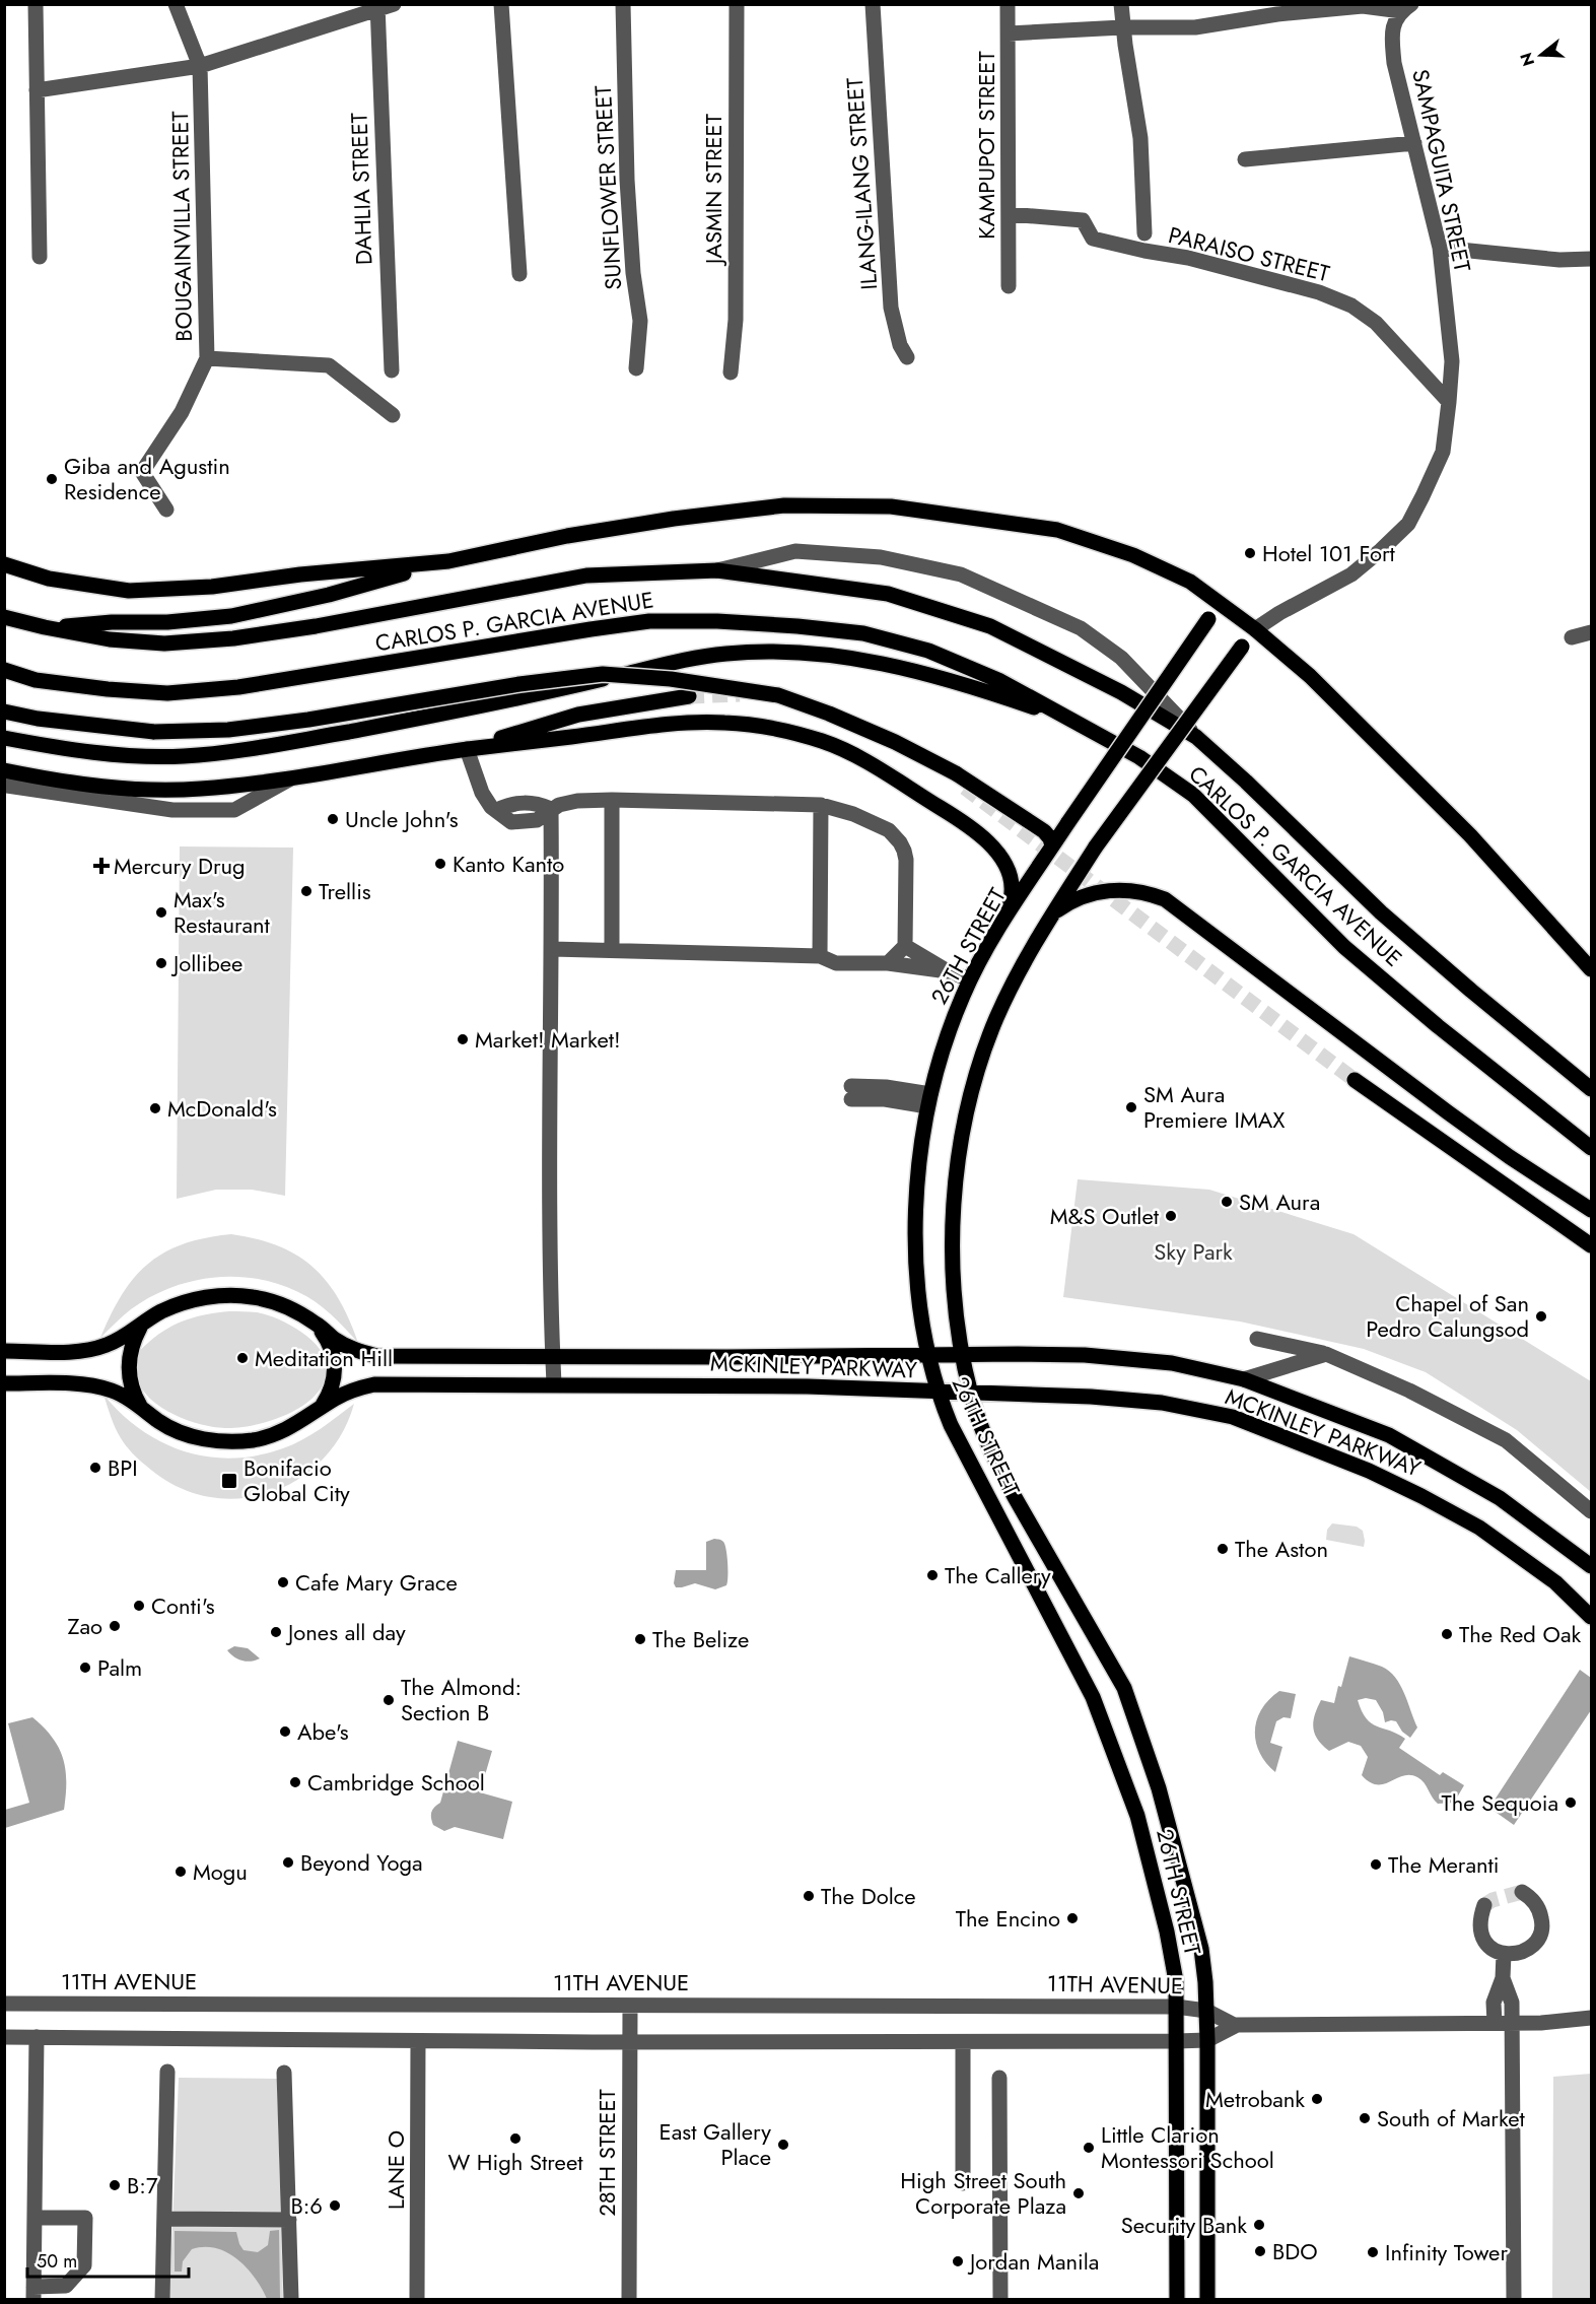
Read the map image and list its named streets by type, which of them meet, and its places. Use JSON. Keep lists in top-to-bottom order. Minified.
{"streets":{"main road":["CARLOS P. GARCIA AVENUE","26TH STREET","MCKINLEY PARKWAY"],"street":["KAMPUPOT STREET","SAMPAGUITA STREET","ILANG-ILANG STREET","SUNFLOWER STREET","DAHLIA STREET","JASMIN STREET","BOUGAINVILLA STREET","PARAISO STREET","11TH AVENUE","28TH STREET","LANE O"]},"crossings":[["KAMPUPOT STREET","PARAISO STREET"],["SAMPAGUITA STREET","PARAISO STREET"],["SAMPAGUITA STREET","26TH STREET"],["26TH STREET","MCKINLEY PARKWAY"],["26TH STREET","11TH AVENUE"],["11TH AVENUE","28TH STREET"],["11TH AVENUE","LANE O"]],"parks":["Sky Park"],"places":{"other":["Giba and Agustin Residence","Hotel 101 Fort","Uncle John's","Kanto Kanto","Trellis","Max's Restaurant","Jollibee","Market! Market!","SM Aura Premiere IMAX","McDonald's","SM Aura","M&S Outlet","Chapel of San Pedro Calungsod","Meditation Hill","BPI","The Aston","The Callery","Cafe Mary Grace","Conti's","Zao","Jones all day","The Red Oak","The Belize","Palm","The Almond: Section B","Abe's","Cambridge School","The Sequoia","Beyond Yoga","The Meranti","Mogu","The Dolce","The Encino","Metrobank","South of Market","W High Street","East Gallery Place","Little Clarion Montessori School","B:7","High Street South Corporate Plaza","B:6","Security Bank","BDO","Infinity Tower","Jordan Manila"],"health":["Mercury Drug"],"transit":["Bonifacio Global City"]},"scale_bar":"50 m","north":"left"}
